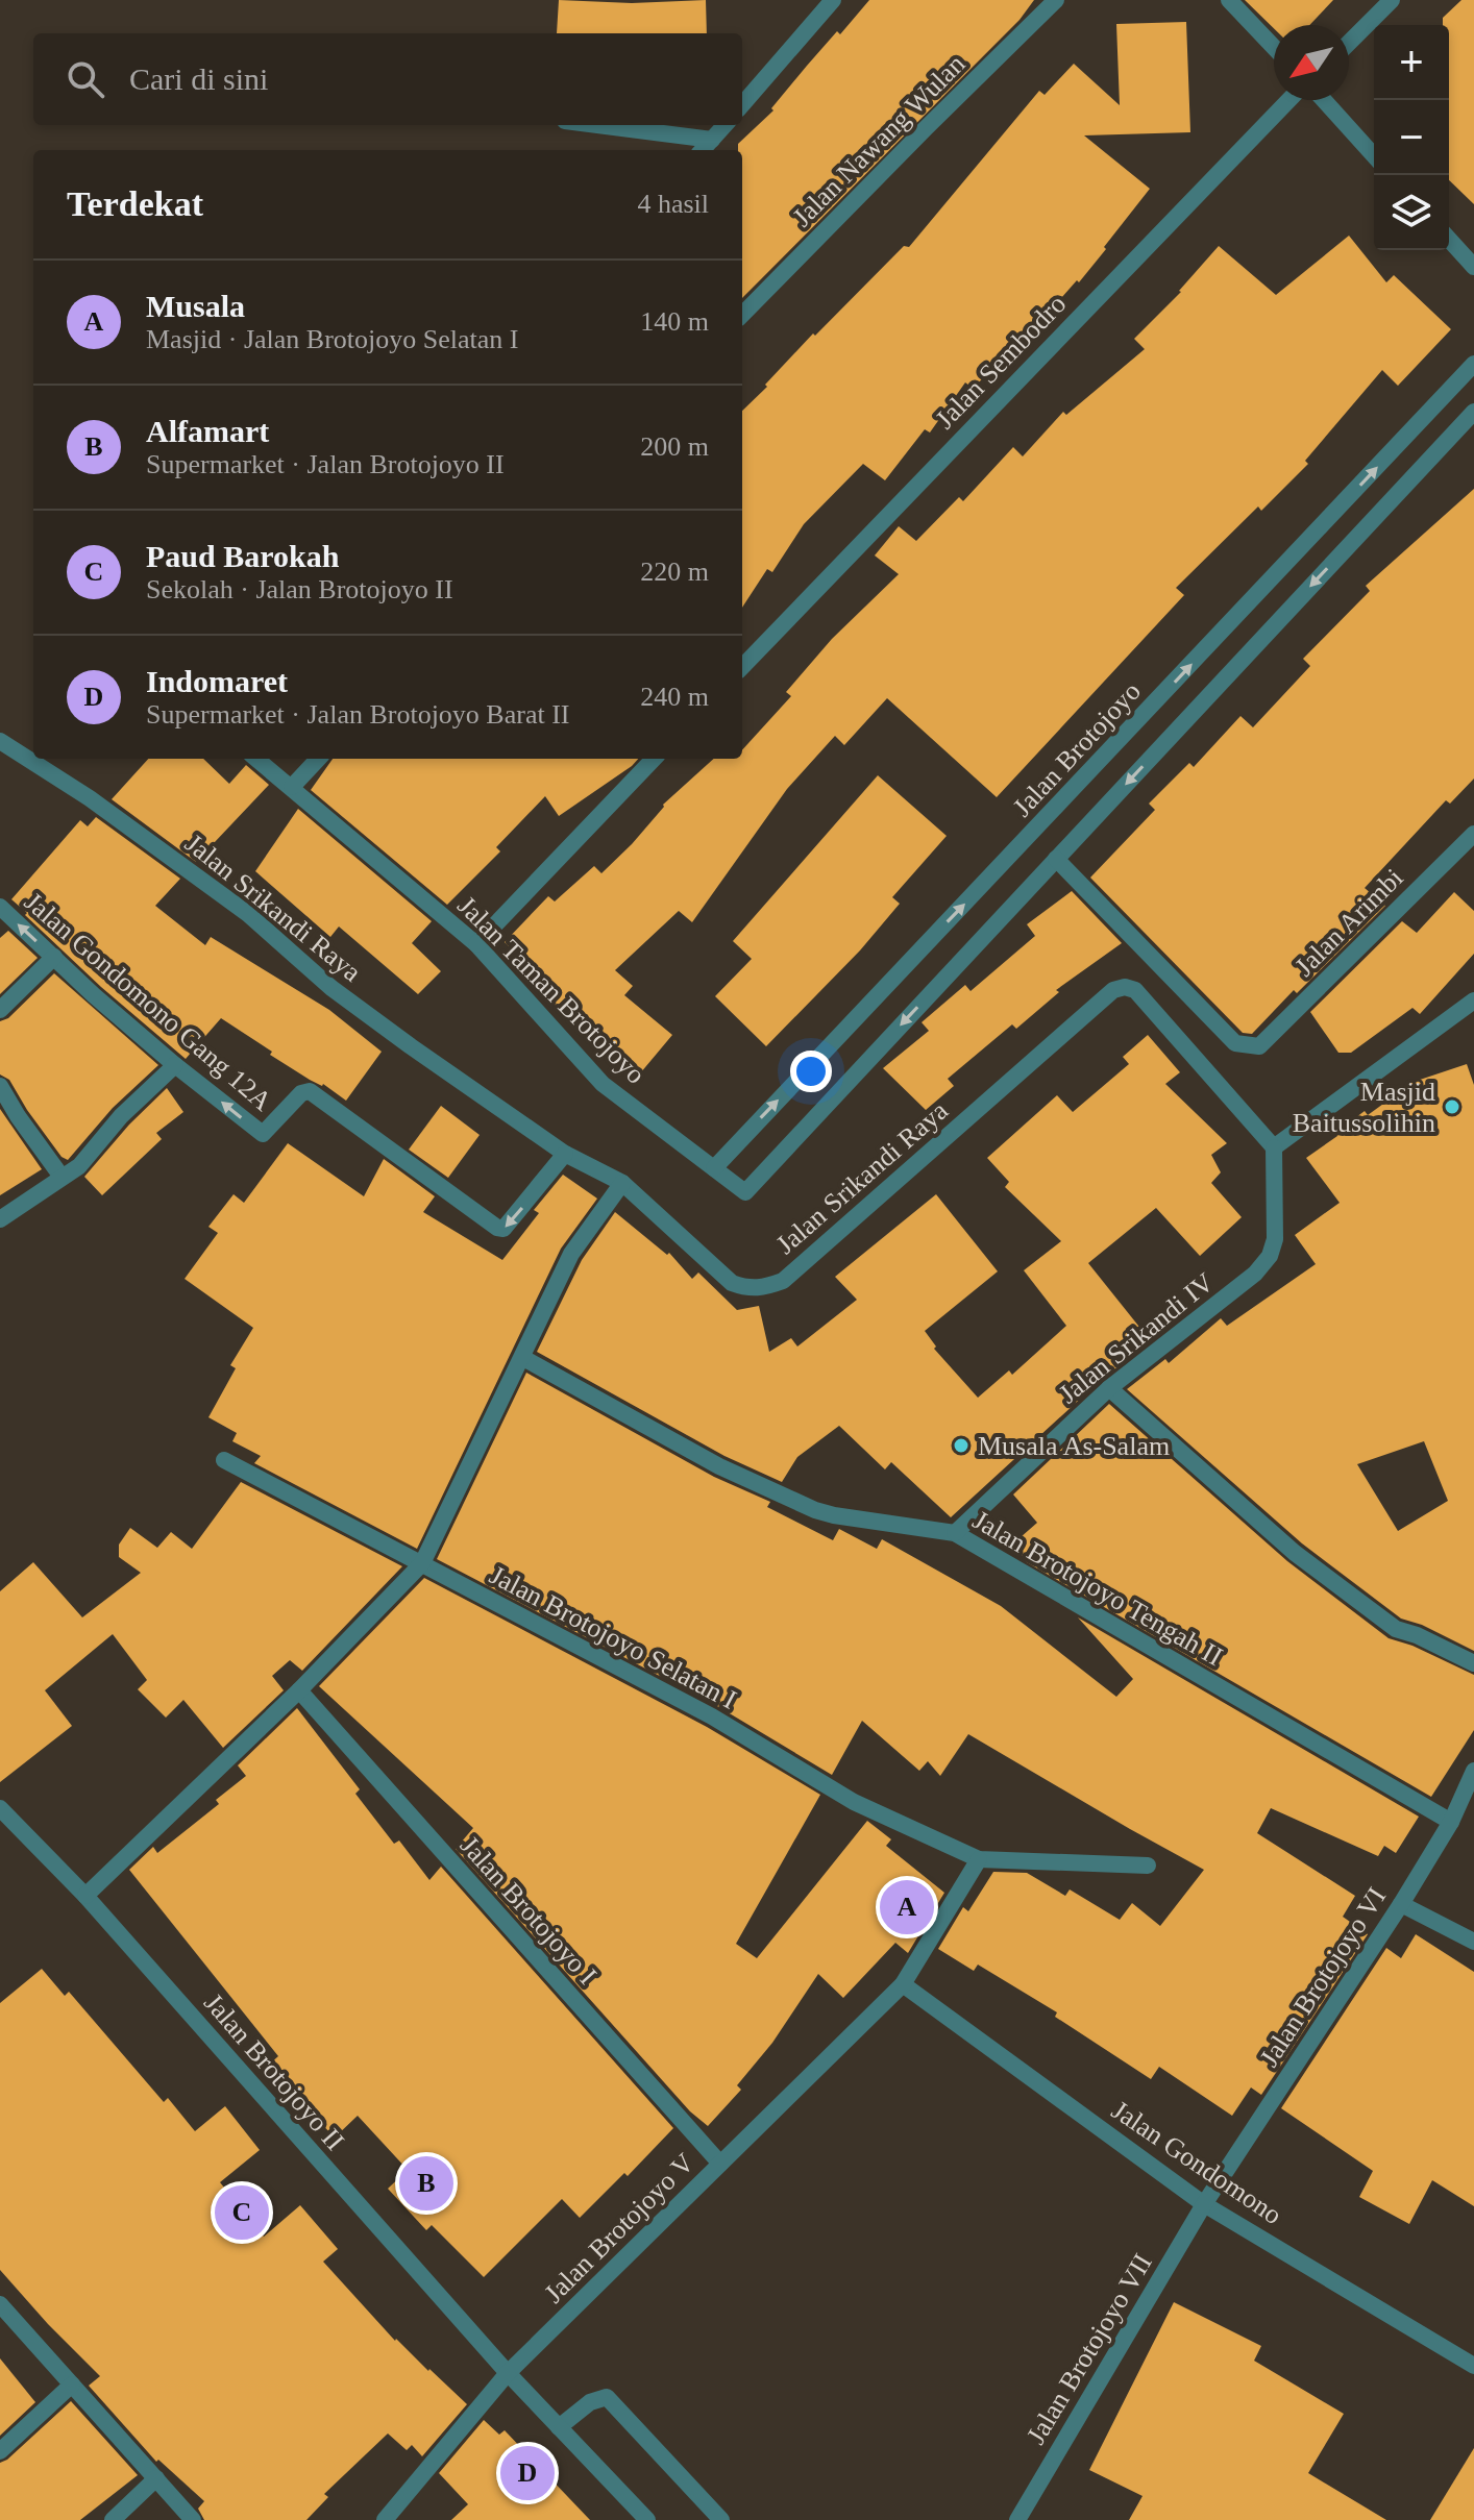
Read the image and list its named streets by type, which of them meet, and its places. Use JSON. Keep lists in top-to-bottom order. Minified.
{"streets":{"street":["Jalan Nawang Wulan","Jalan Sembodro","Jalan Brotojoyo","Jalan Srikandi Raya","Jalan Arimbi","Jalan Taman Brotojoyo","Jalan Gondomono Gang 12A","Jalan Srikandi IV","Jalan Brotojoyo Tengah II","Jalan Brotojoyo Selatan I","Jalan Brotojoyo I","Jalan Brotojoyo VI","Jalan Brotojoyo II","Jalan Gondomono","Jalan Brotojoyo V","Jalan Brotojoyo VII"]},"crossings":[["Jalan Brotojoyo","Jalan Taman Brotojoyo"],["Jalan Srikandi Raya","Jalan Gondomono Gang 12A"],["Jalan Srikandi Raya","Jalan Srikandi IV"],["Jalan Arimbi","Jalan Taman Brotojoyo"],["Jalan Srikandi IV","Jalan Brotojoyo Tengah II"],["Jalan Brotojoyo Tengah II","Jalan Brotojoyo VI"],["Jalan Brotojoyo Selatan I","Jalan Brotojoyo V"],["Jalan Brotojoyo I","Jalan Brotojoyo V"],["Jalan Brotojoyo VI","Jalan Gondomono"],["Jalan Brotojoyo VI","Jalan Brotojoyo VII"],["Jalan Brotojoyo II","Jalan Brotojoyo V"],["Jalan Gondomono","Jalan Brotojoyo V"],["Jalan Gondomono","Jalan Brotojoyo VII"]],"one_way":["Jalan Taman Brotojoyo"],"places":["Masjid Baitussolihin","Musala As-Salam"],"north":"bottom left","page":{"map_buttons":["+","−"],"search":"Cari di sini","heading":["Terdekat","4 hasil"],"list":[{"mark":"A","name":"Musala","note":"Masjid · Jalan Brotojoyo Selatan I","value":"140 m"},{"mark":"B","name":"Alfamart","note":"Supermarket · Jalan Brotojoyo II","value":"200 m"},{"mark":"C","name":"Paud Barokah","note":"Sekolah · Jalan Brotojoyo II","value":"220 m"},{"mark":"D","name":"Indomaret","note":"Supermarket · Jalan Brotojoyo Barat II","value":"240 m"}],"pins":["A","B","C","D"]}}
